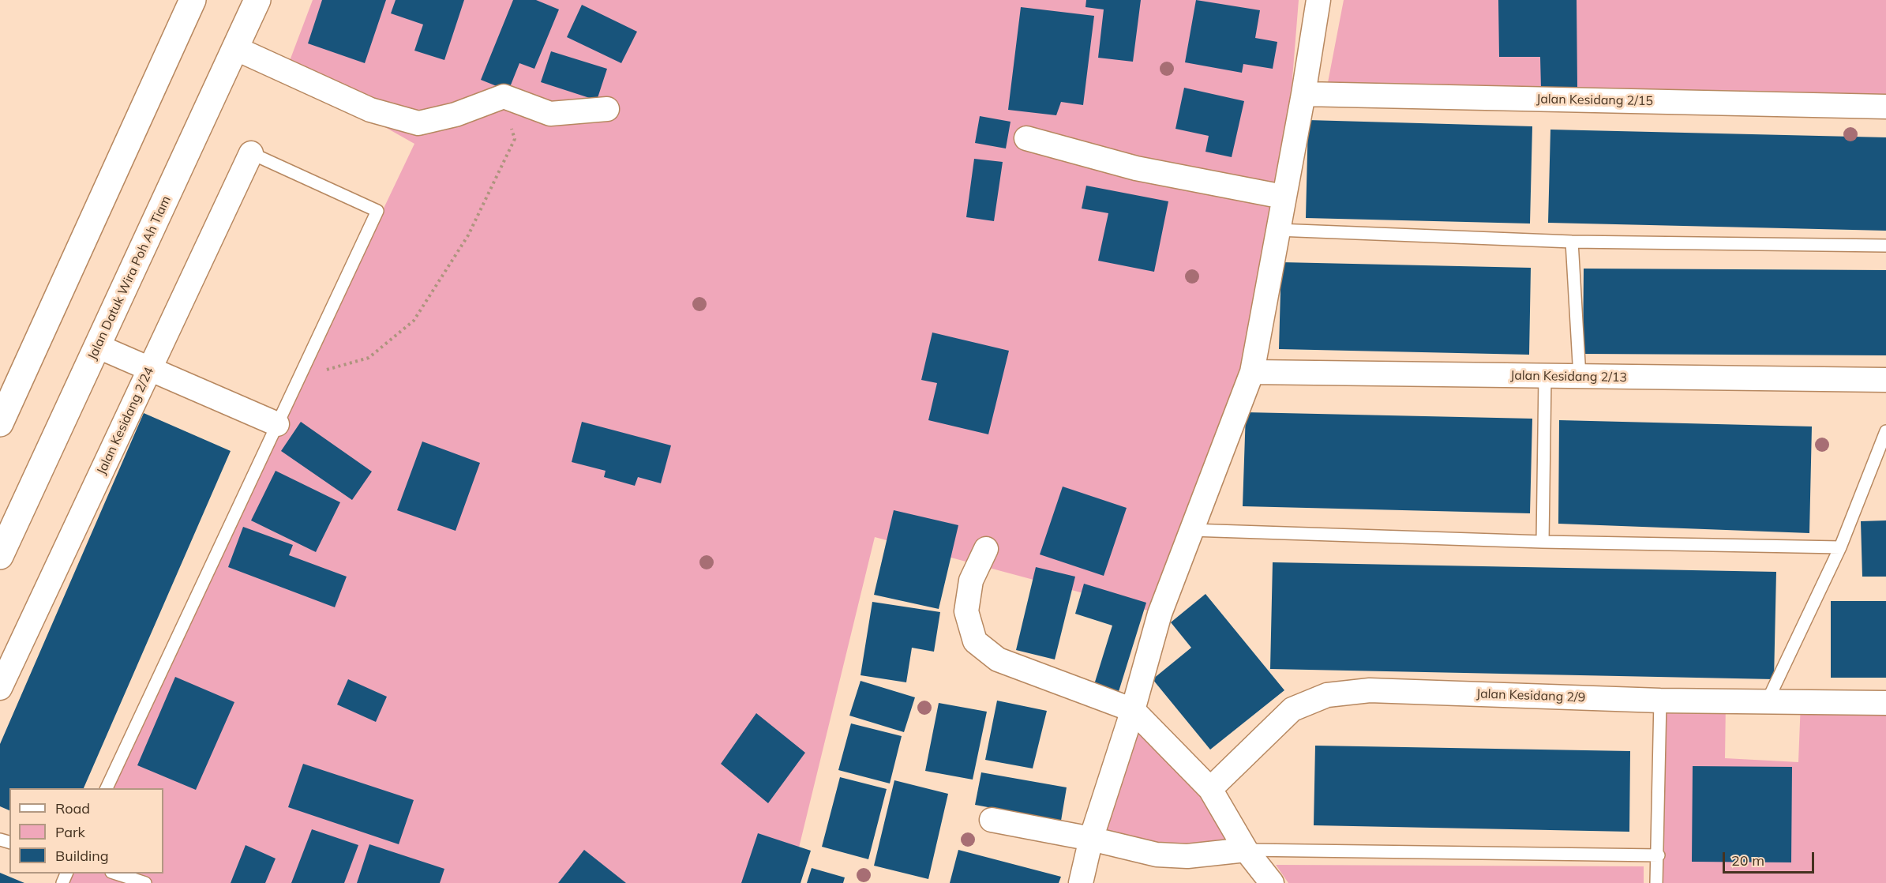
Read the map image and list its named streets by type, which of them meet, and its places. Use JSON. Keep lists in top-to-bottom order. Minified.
{"streets":{"street":["Jalan Kesidang 2/15","Jalan Datuk Wira Poh Ah Tiam","Jalan Kesidang 2/13","Jalan Kesidang 2/24","Jalan Kesidang 2/9"]},"legend":["Road","Park","Building"],"scale_bar":"20 m"}
